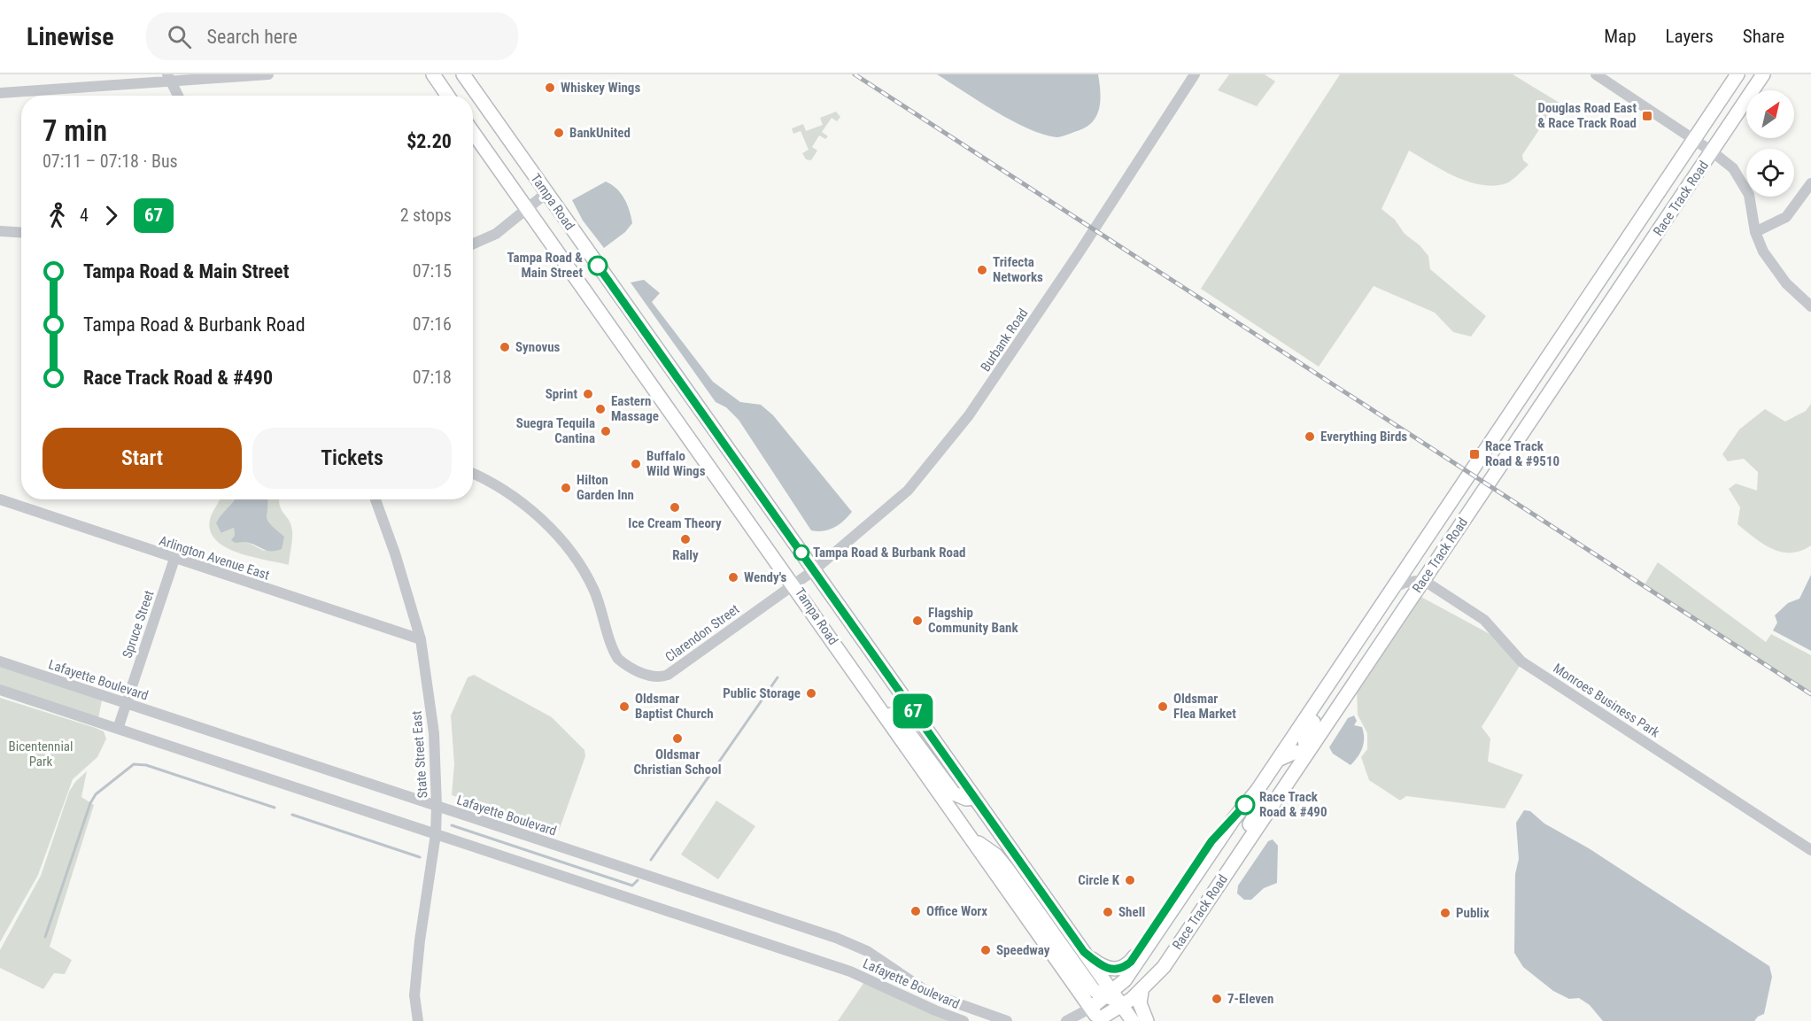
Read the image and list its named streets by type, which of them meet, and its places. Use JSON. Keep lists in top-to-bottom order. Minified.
{"streets":{"main road":["Race Track Road","Tampa Road"],"street":["Burbank Road","Arlington Avenue East","Spruce Street","Clarendon Street","Lafayette Boulevard","Monroes Business Park","State Street East"]},"crossings":[["Race Track Road","Tampa Road"],["Race Track Road","Monroes Business Park"],["Tampa Road","Burbank Road"],["Tampa Road","Clarendon Street"],["Burbank Road","Clarendon Street"],["Arlington Avenue East","Spruce Street"],["Arlington Avenue East","State Street East"],["Spruce Street","Lafayette Boulevard"],["Lafayette Boulevard","State Street East"]],"parks":["Bicentennial Park"],"places":{"other":["Whiskey Wings","BankUnited","Tampa Road & Main Street","Trifecta Networks","Synovus","Sprint","Eastern Massage","Suegra Tequila Cantina","Everything Birds","Buffalo Wild Wings","Hilton Garden Inn","Ice Cream Theory","Rally","Tampa Road & Burbank Road","Wendy's","Flagship Community Bank","Public Storage","Oldsmar Baptist Church","Oldsmar Flea Market","Oldsmar Christian School","Race Track Road & #490","Circle K","Office Worx","Shell","Publix","Speedway","7-Eleven"],"transit":["Douglas Road East & Race Track Road","Race Track Road & #9510"]},"lines":["bus line 67"],"north":"top right","page":{"header":"Linewise","search":"Search here","nav":["Map","Layers","Share"],"on_map":"67","heading":["7 min","07:11 – 07:18 · Bus","$2.20"],"legs":["4","67","2 stops"],"list":[{"name":"Tampa Road & Main Street","value":"07:15"},{"name":"Tampa Road & Burbank Road","value":"07:16"},{"name":"Race Track Road & #490","value":"07:18"}],"buttons":["Start","Tickets"]}}
